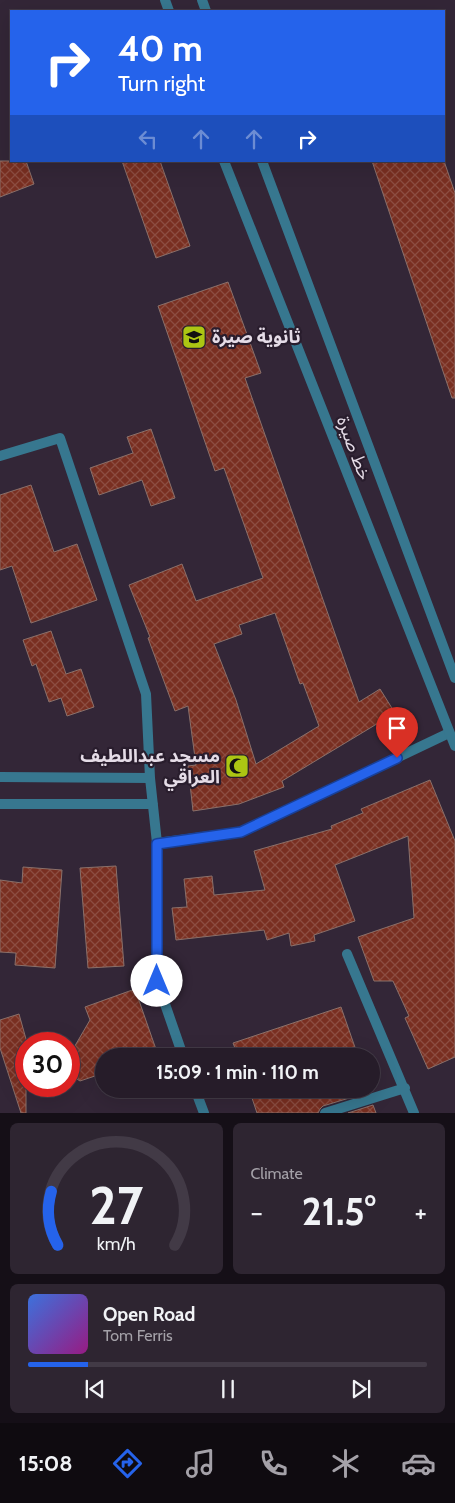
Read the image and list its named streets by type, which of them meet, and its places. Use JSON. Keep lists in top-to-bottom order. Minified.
{"streets":{"street":["خط صيرة"]},"places":{"school or university":["ثانوية صيرة"],"mosque":["مسجد عبداللطيف العراقي"]},"page":{"turn":["40 m","Turn right"],"limit":"30","trip":"15:09 · 1 min · 110 m","tile":"Climate","heat":["−","21.5°","+"],"song":["Open Road","Tom Ferris"],"tabs":"15:08","gauge":["27","km/h"]}}
